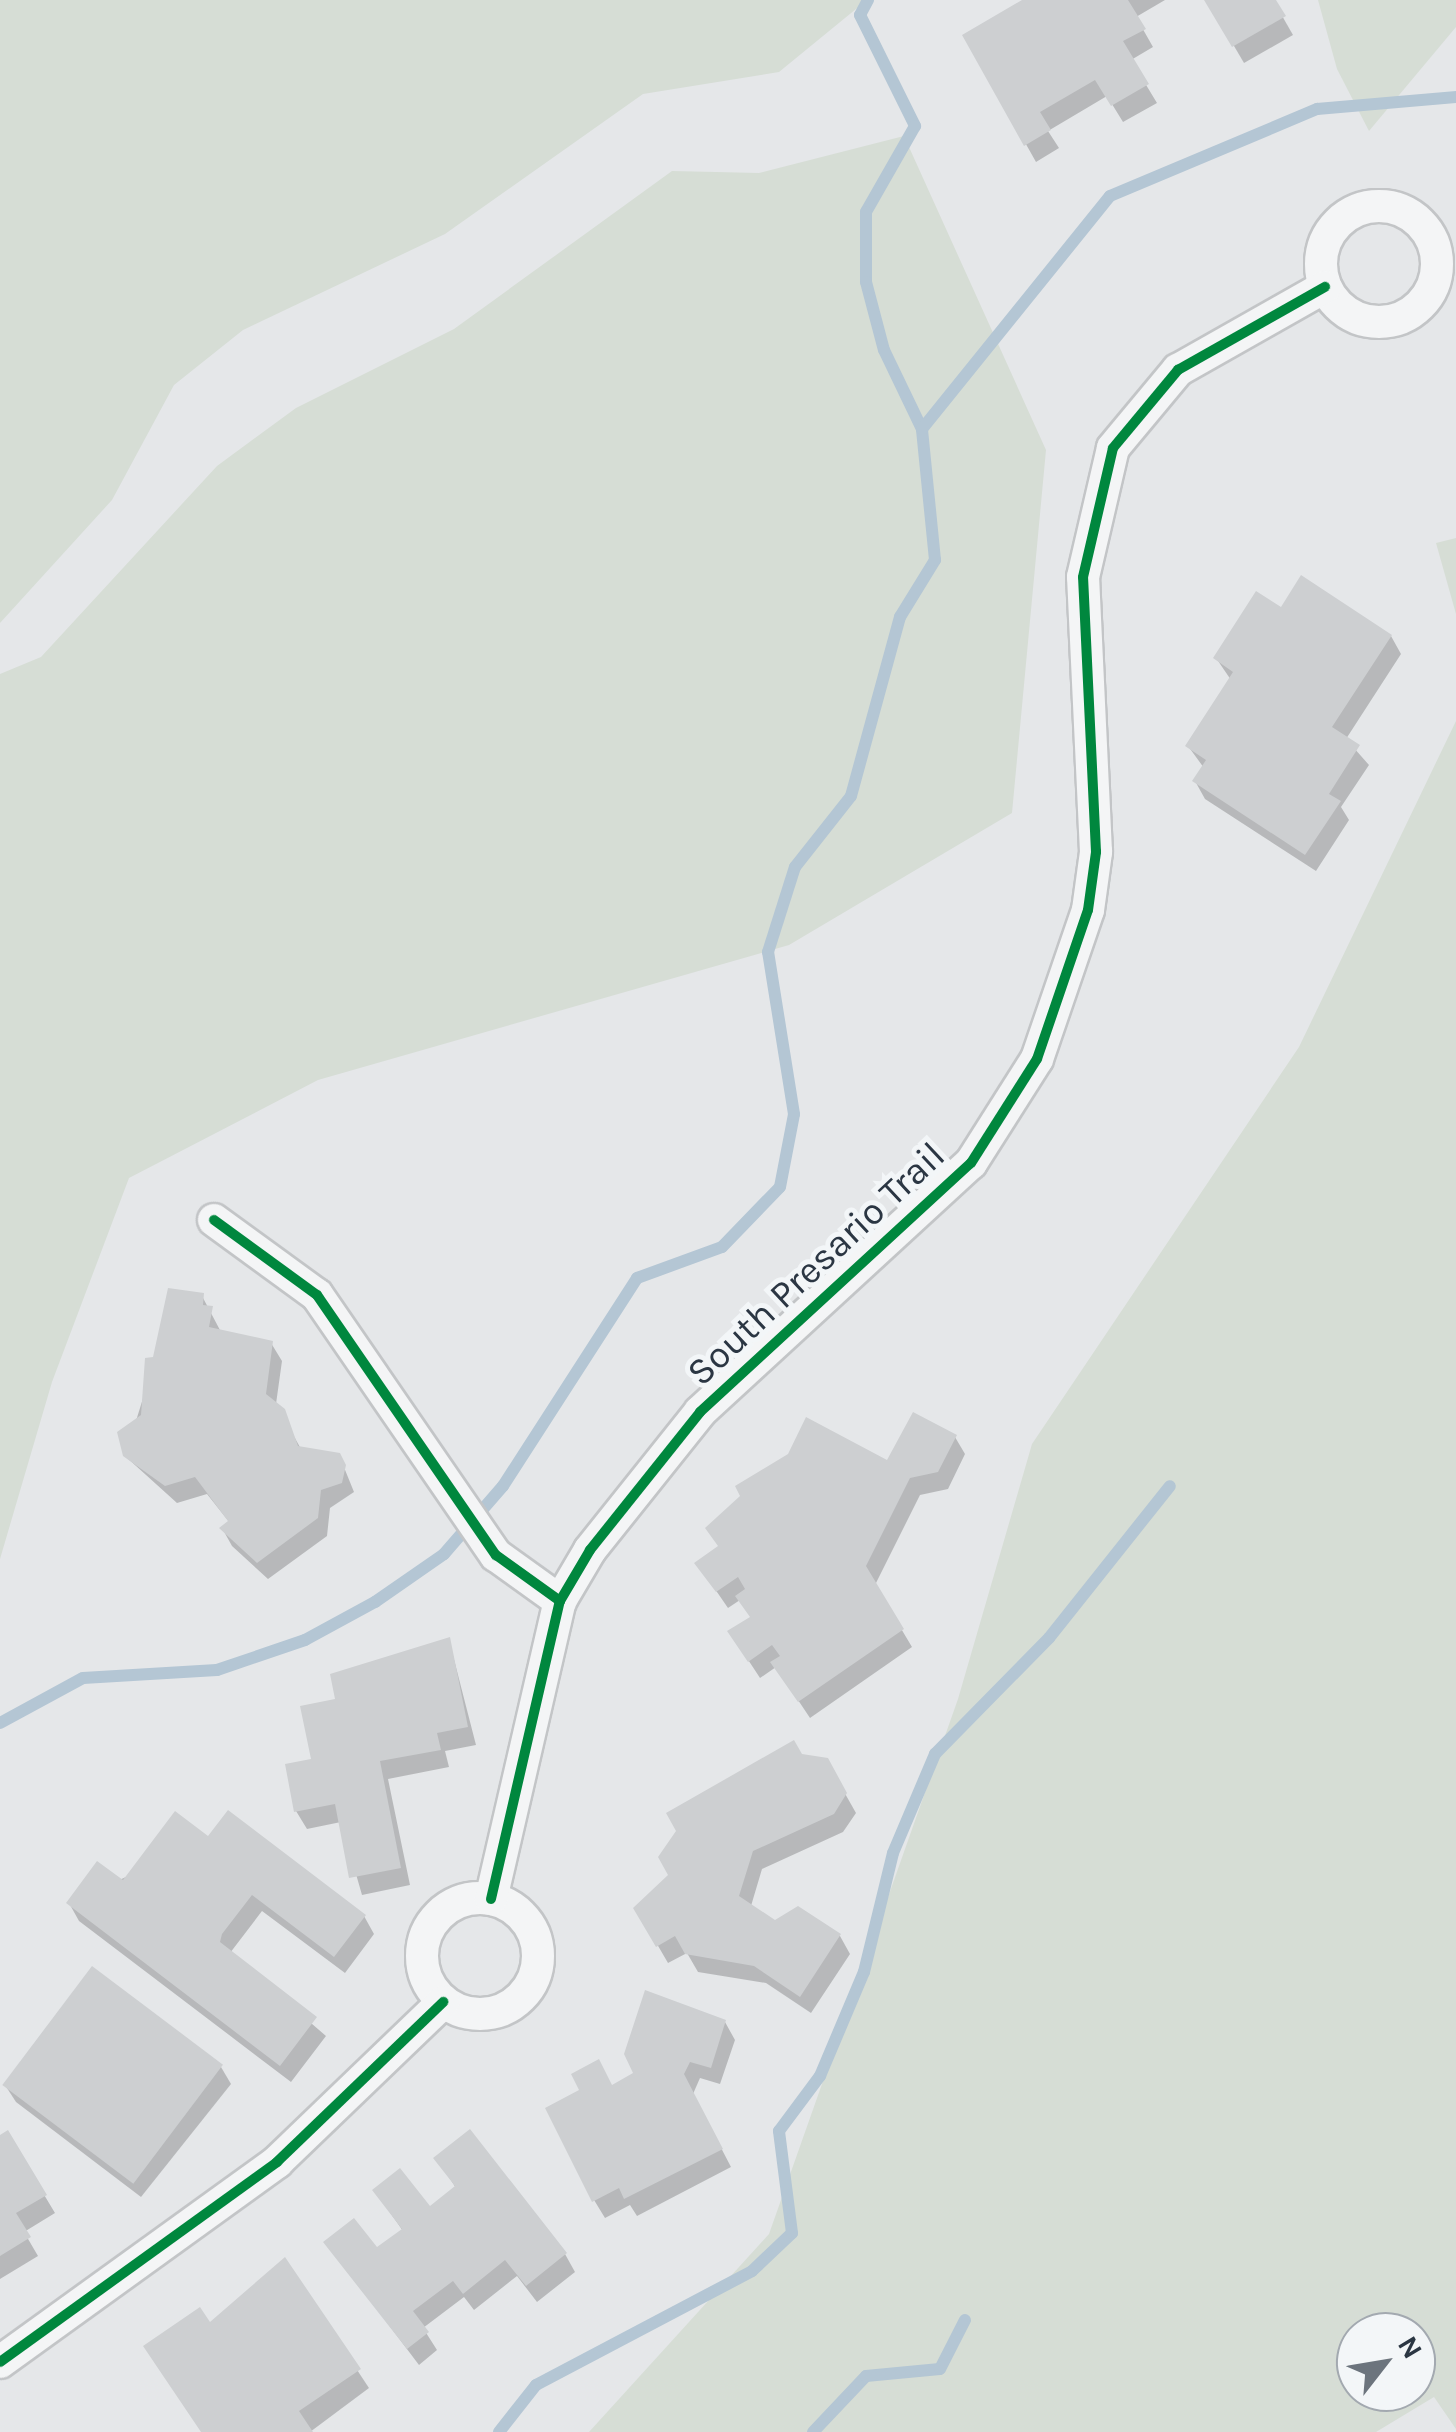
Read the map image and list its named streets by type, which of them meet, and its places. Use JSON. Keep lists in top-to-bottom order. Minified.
{"streets":{"street":["South Presario Trail"]},"north":"top right"}
